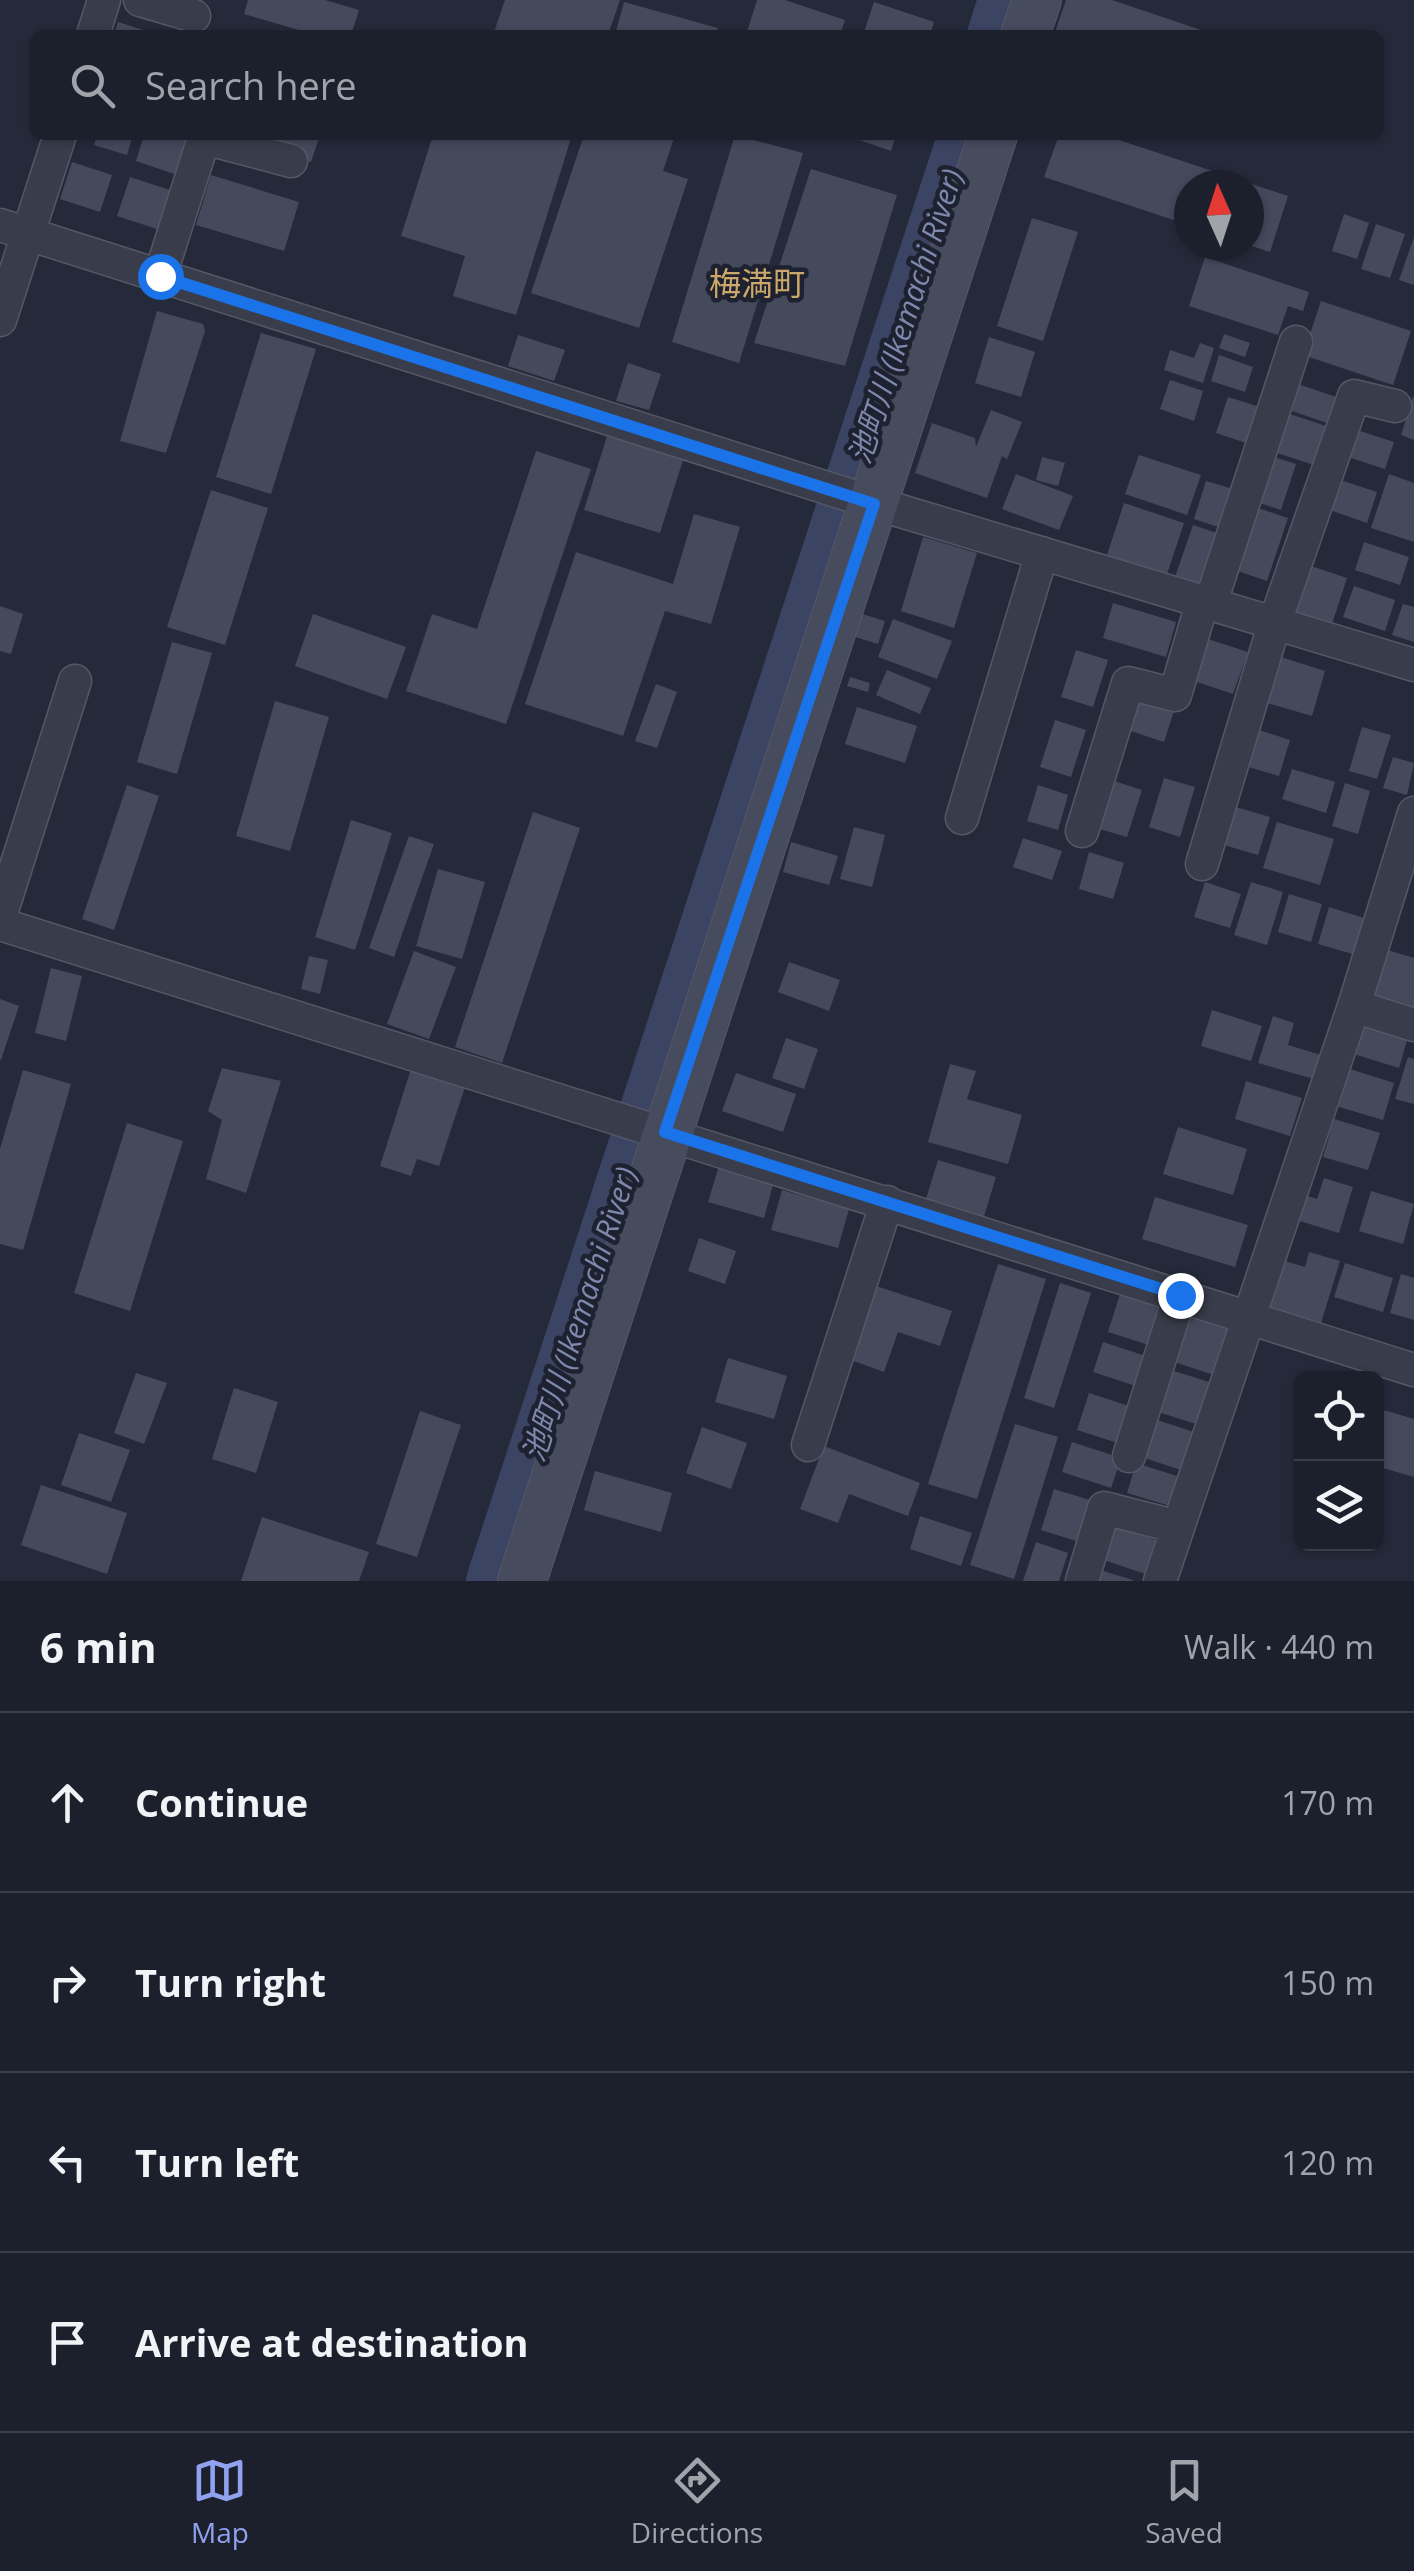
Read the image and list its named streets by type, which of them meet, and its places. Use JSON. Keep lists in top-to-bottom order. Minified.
{"districts":["梅満町"],"water":["池町川 (Ikemachi River)"],"north":"top","page":{"search":"Search here","heading":["6 min","Walk · 440 m"],"list":[["Continue","170 m"],["Turn right","150 m"],["Turn left","120 m"],"Arrive at destination"],"nav":["Map","Directions","Saved"]}}
